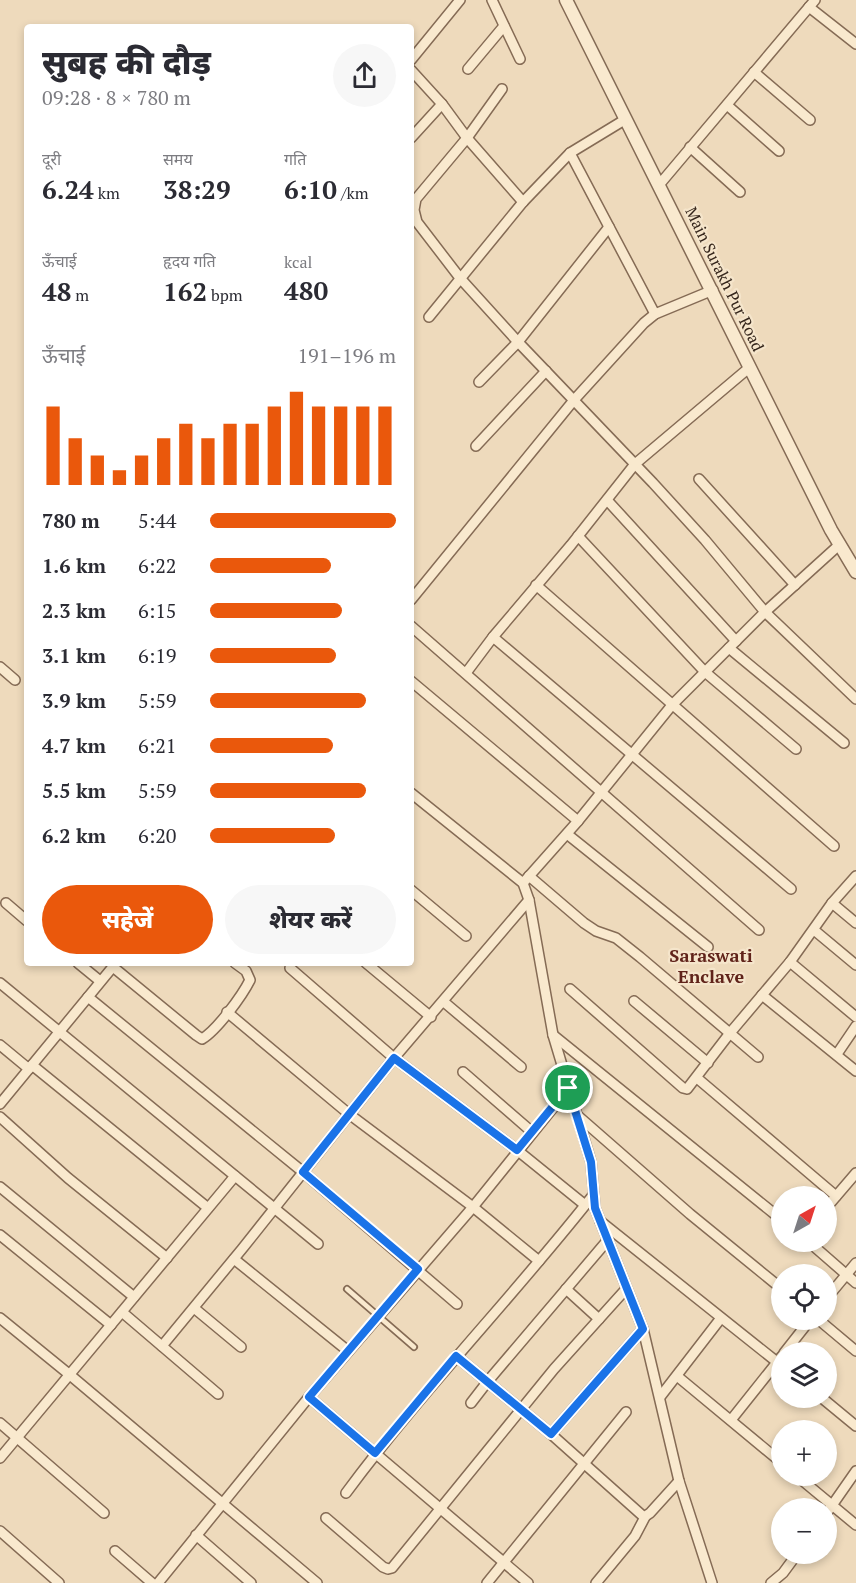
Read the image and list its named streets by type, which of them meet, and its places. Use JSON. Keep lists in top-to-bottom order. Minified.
{"streets":{"street":["Main Surakh Pur Road"]},"districts":["Saraswati Enclave"],"north":"top right","page":{"heading":["सुबह की दौड़","09:28 · 8 × 780 m"],"stats":[["दूरी","6.24 km"],["समय","38:29"],["गति","6:10 /km"],["ऊँचाई","48 m"],["हृदय गति","162 bpm"],["kcal","480"]],"chart":["ऊँचाई","191–196 m"],"list":[{"name":"780 m","note":"5:44"},{"name":"1.6 km","note":"6:22"},{"name":"2.3 km","note":"6:15"},{"name":"3.1 km","note":"6:19"},{"name":"3.9 km","note":"5:59"},{"name":"4.7 km","note":"6:21"},{"name":"5.5 km","note":"5:59"},{"name":"6.2 km","note":"6:20"}],"buttons":["सहेजें","शेयर करें"],"map_buttons":["+","−"]}}
